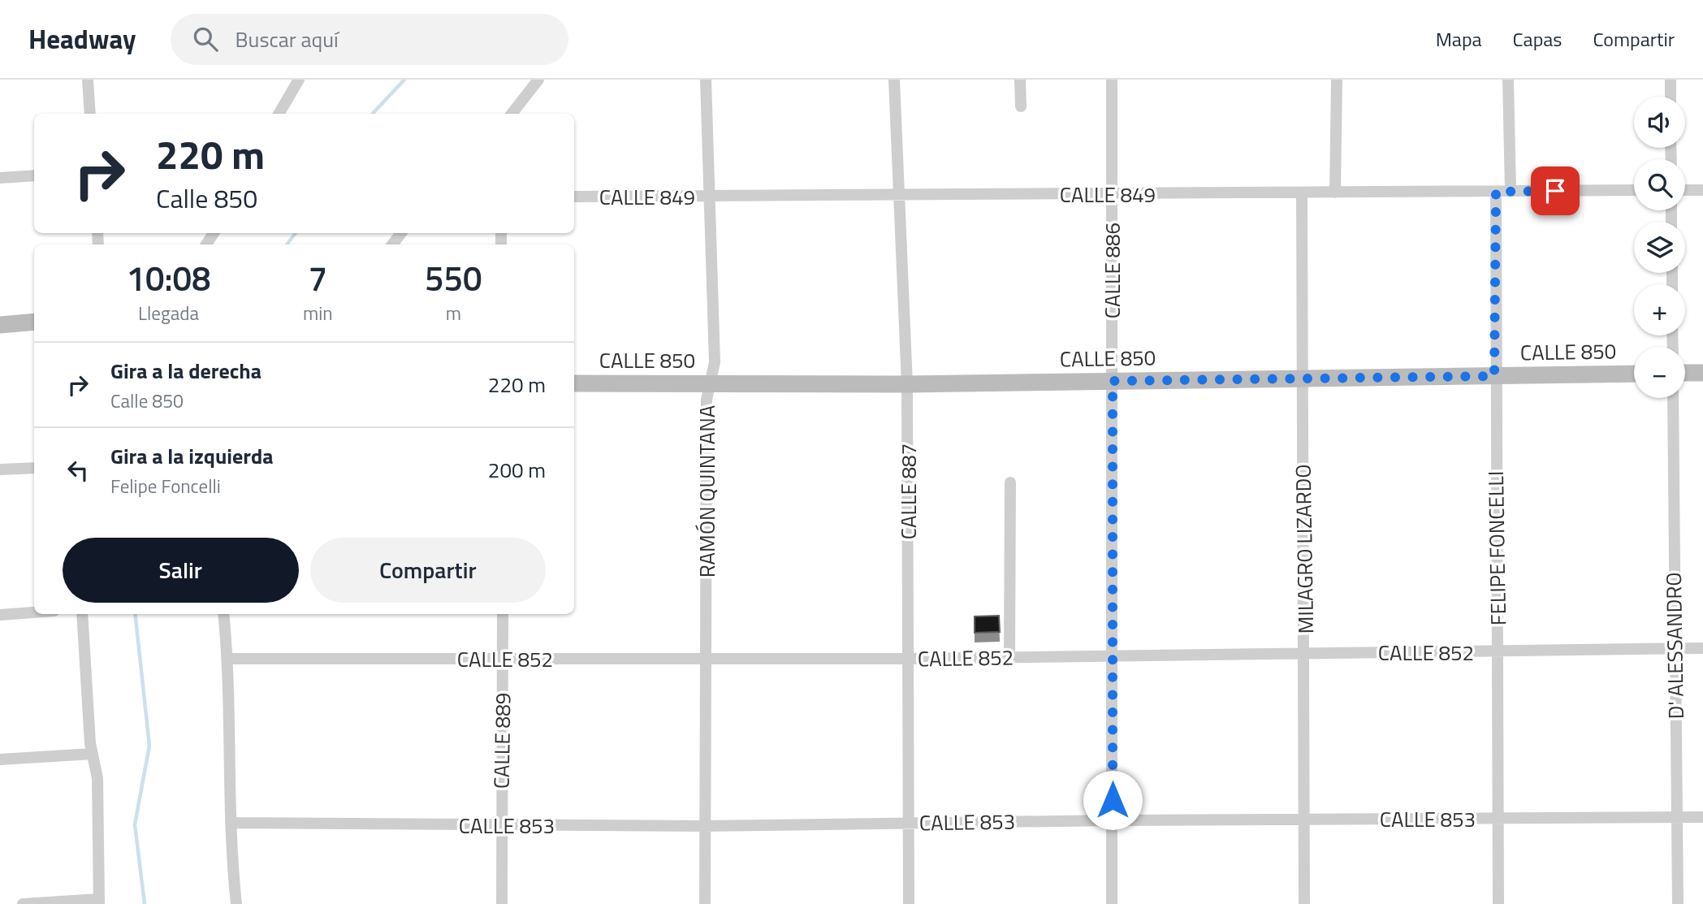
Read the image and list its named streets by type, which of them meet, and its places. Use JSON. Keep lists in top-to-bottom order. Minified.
{"streets":{"main road":["CALLE 850"],"street":["CALLE 849","CALLE 886","RAMÓN QUINTANA","CALLE 887","FELIPE FONCELLI","MILAGRO LIZARDO","D' ALESSANDRO","CALLE 852","CALLE 889","CALLE 853"]},"crossings":[["CALLE 849","CALLE 886"],["CALLE 849","RAMÓN QUINTANA"],["CALLE 849","CALLE 887"],["CALLE 849","FELIPE FONCELLI"],["CALLE 849","MILAGRO LIZARDO"],["CALLE 886","CALLE 850"],["CALLE 886","CALLE 852"],["CALLE 886","CALLE 853"],["CALLE 850","RAMÓN QUINTANA"],["CALLE 850","CALLE 887"],["CALLE 850","FELIPE FONCELLI"],["CALLE 850","MILAGRO LIZARDO"],["RAMÓN QUINTANA","CALLE 852"],["RAMÓN QUINTANA","CALLE 853"],["CALLE 887","CALLE 852"],["CALLE 887","CALLE 853"],["FELIPE FONCELLI","CALLE 852"],["FELIPE FONCELLI","CALLE 853"],["MILAGRO LIZARDO","CALLE 852"],["MILAGRO LIZARDO","CALLE 853"],["D' ALESSANDRO","CALLE 852"],["D' ALESSANDRO","CALLE 853"],["CALLE 852","CALLE 889"],["CALLE 889","CALLE 853"]],"page":{"header":"Headway","search":"Buscar aquí","nav":["Mapa","Capas","Compartir"],"map_buttons":["+","−"],"turn":["220 m","Calle 850"],"eta":["10:08","Llegada","7","min","550","m"],"list":[{"name":"Gira a la derecha","note":"Calle 850","value":"220 m"},{"name":"Gira a la izquierda","note":"Felipe Foncelli","value":"200 m"}],"buttons":["Salir","Compartir"]}}
